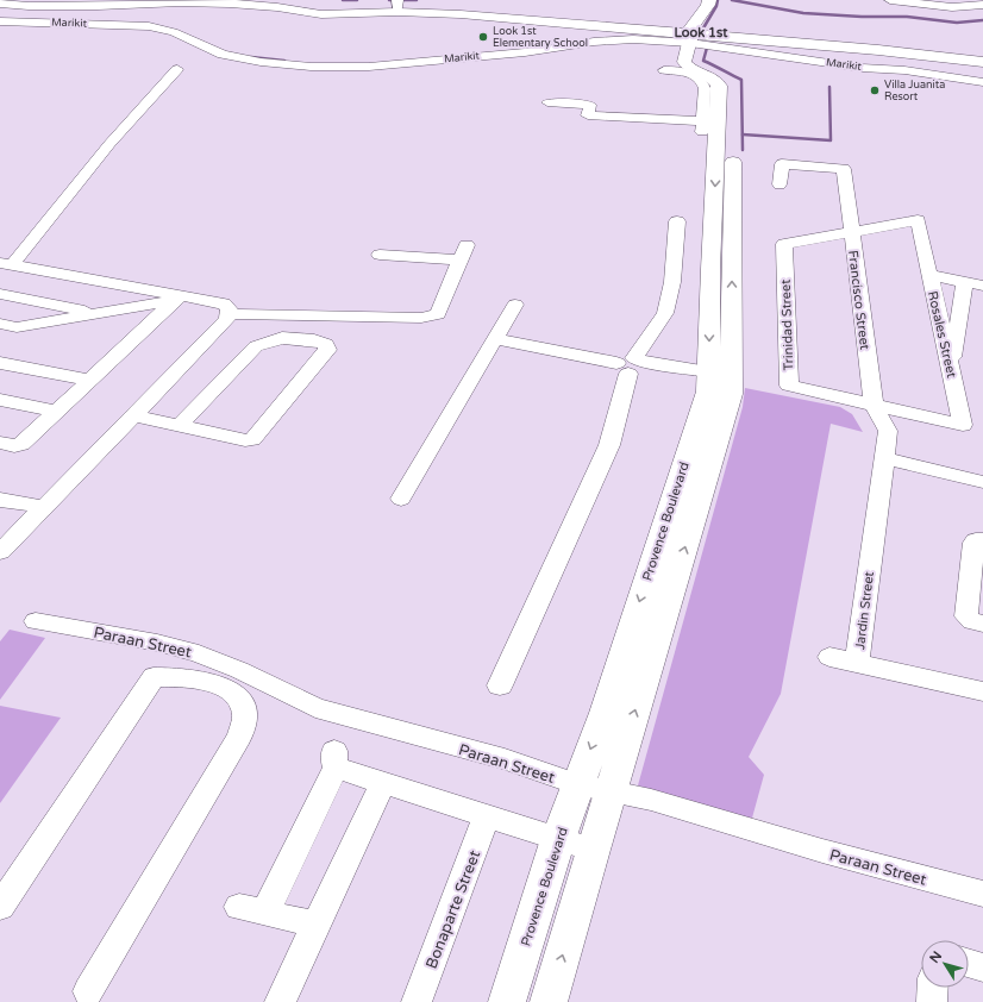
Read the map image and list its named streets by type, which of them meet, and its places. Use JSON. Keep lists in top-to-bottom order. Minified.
{"streets":{"street":["Marikit","Francisco Street","Trinidad Street","Rosales Street","Provence Boulevard","Jardin Street","Paraan Street","Bonaparte Street"]},"crossings":[["Marikit","Provence Boulevard"],["Francisco Street","Trinidad Street"],["Francisco Street","Rosales Street"],["Francisco Street","Jardin Street"],["Trinidad Street","Rosales Street"],["Provence Boulevard","Paraan Street"]],"districts":["Look 1st"],"places":["Look 1st Elementary School","Villa Juanita Resort"],"north":"top left"}
